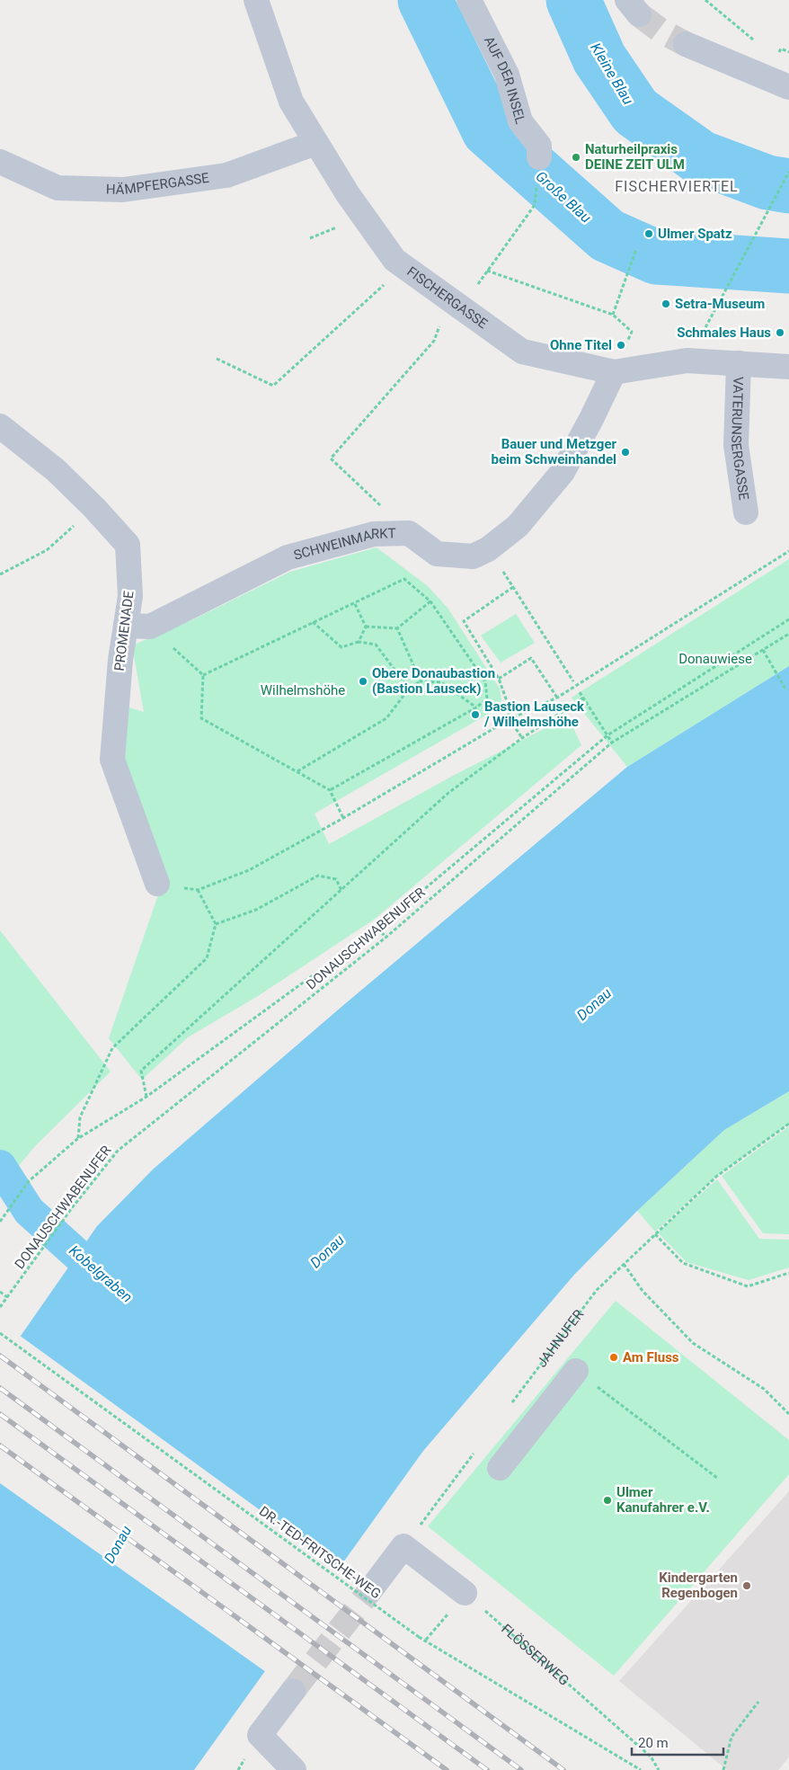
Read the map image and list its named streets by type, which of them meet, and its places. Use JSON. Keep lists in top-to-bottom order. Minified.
{"streets":{"street":["AUF DER INSEL","HÄMPFERGASSE","FISCHERGASSE","VATERUNSERGASSE","SCHWEINMARKT","PROMENADE"],"path":["DONAUSCHWABENUFER","JAHNUFER","DR.-TED-FRITSCHE-WEG","FLÖSSERWEG"]},"crossings":[["HÄMPFERGASSE","FISCHERGASSE"],["FISCHERGASSE","VATERUNSERGASSE"],["FISCHERGASSE","SCHWEINMARKT"],["SCHWEINMARKT","PROMENADE"]],"districts":["FISCHERVIERTEL"],"water":["Kleine Blau","Große Blau","Donau","Kobelgraben"],"parks":["Donauwiese","Wilhelmshöhe"],"places":["Naturheilpraxis DEINE ZEIT ULM","Ulmer Spatz","Setra-Museum","Schmales Haus","Ohne Titel","Bauer und Metzger beim Schweinhandel","Obere Donaubastion (Bastion Lauseck)","Bastion Lauseck / Wilhelmshöhe","Am Fluss","Ulmer Kanufahrer e.V.","Kindergarten Regenbogen"],"scale_bar":"20 m"}
